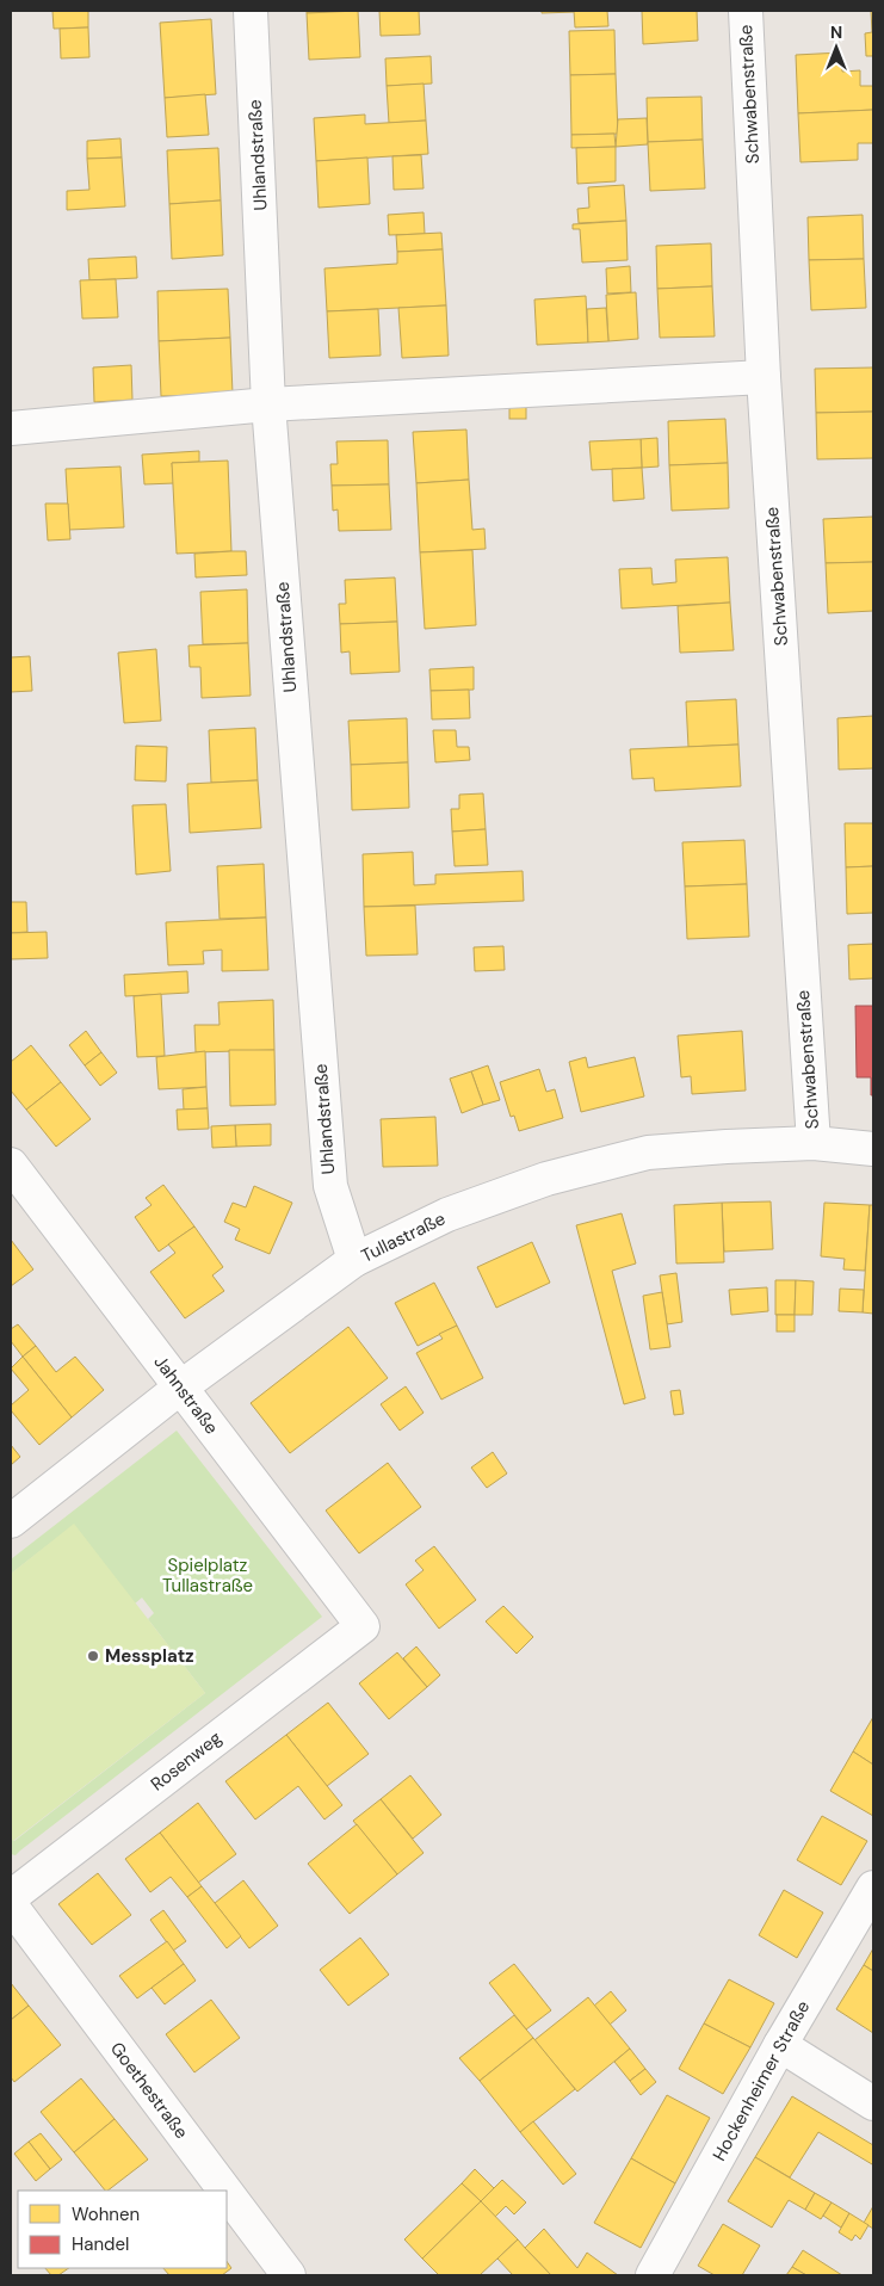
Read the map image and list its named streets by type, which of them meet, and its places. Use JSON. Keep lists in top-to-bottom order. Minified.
{"streets":{"street":["Schwabenstraße","Uhlandstraße","Tullastraße","Jahnstraße","Rosenweg","Hockenheimer Straße","Goethestraße"]},"crossings":[["Schwabenstraße","Tullastraße"],["Uhlandstraße","Tullastraße"],["Tullastraße","Jahnstraße"],["Jahnstraße","Rosenweg"]],"parks":["Spielplatz Tullastraße"],"places":["Messplatz"],"legend":["Wohnen","Handel"],"north":"top"}
